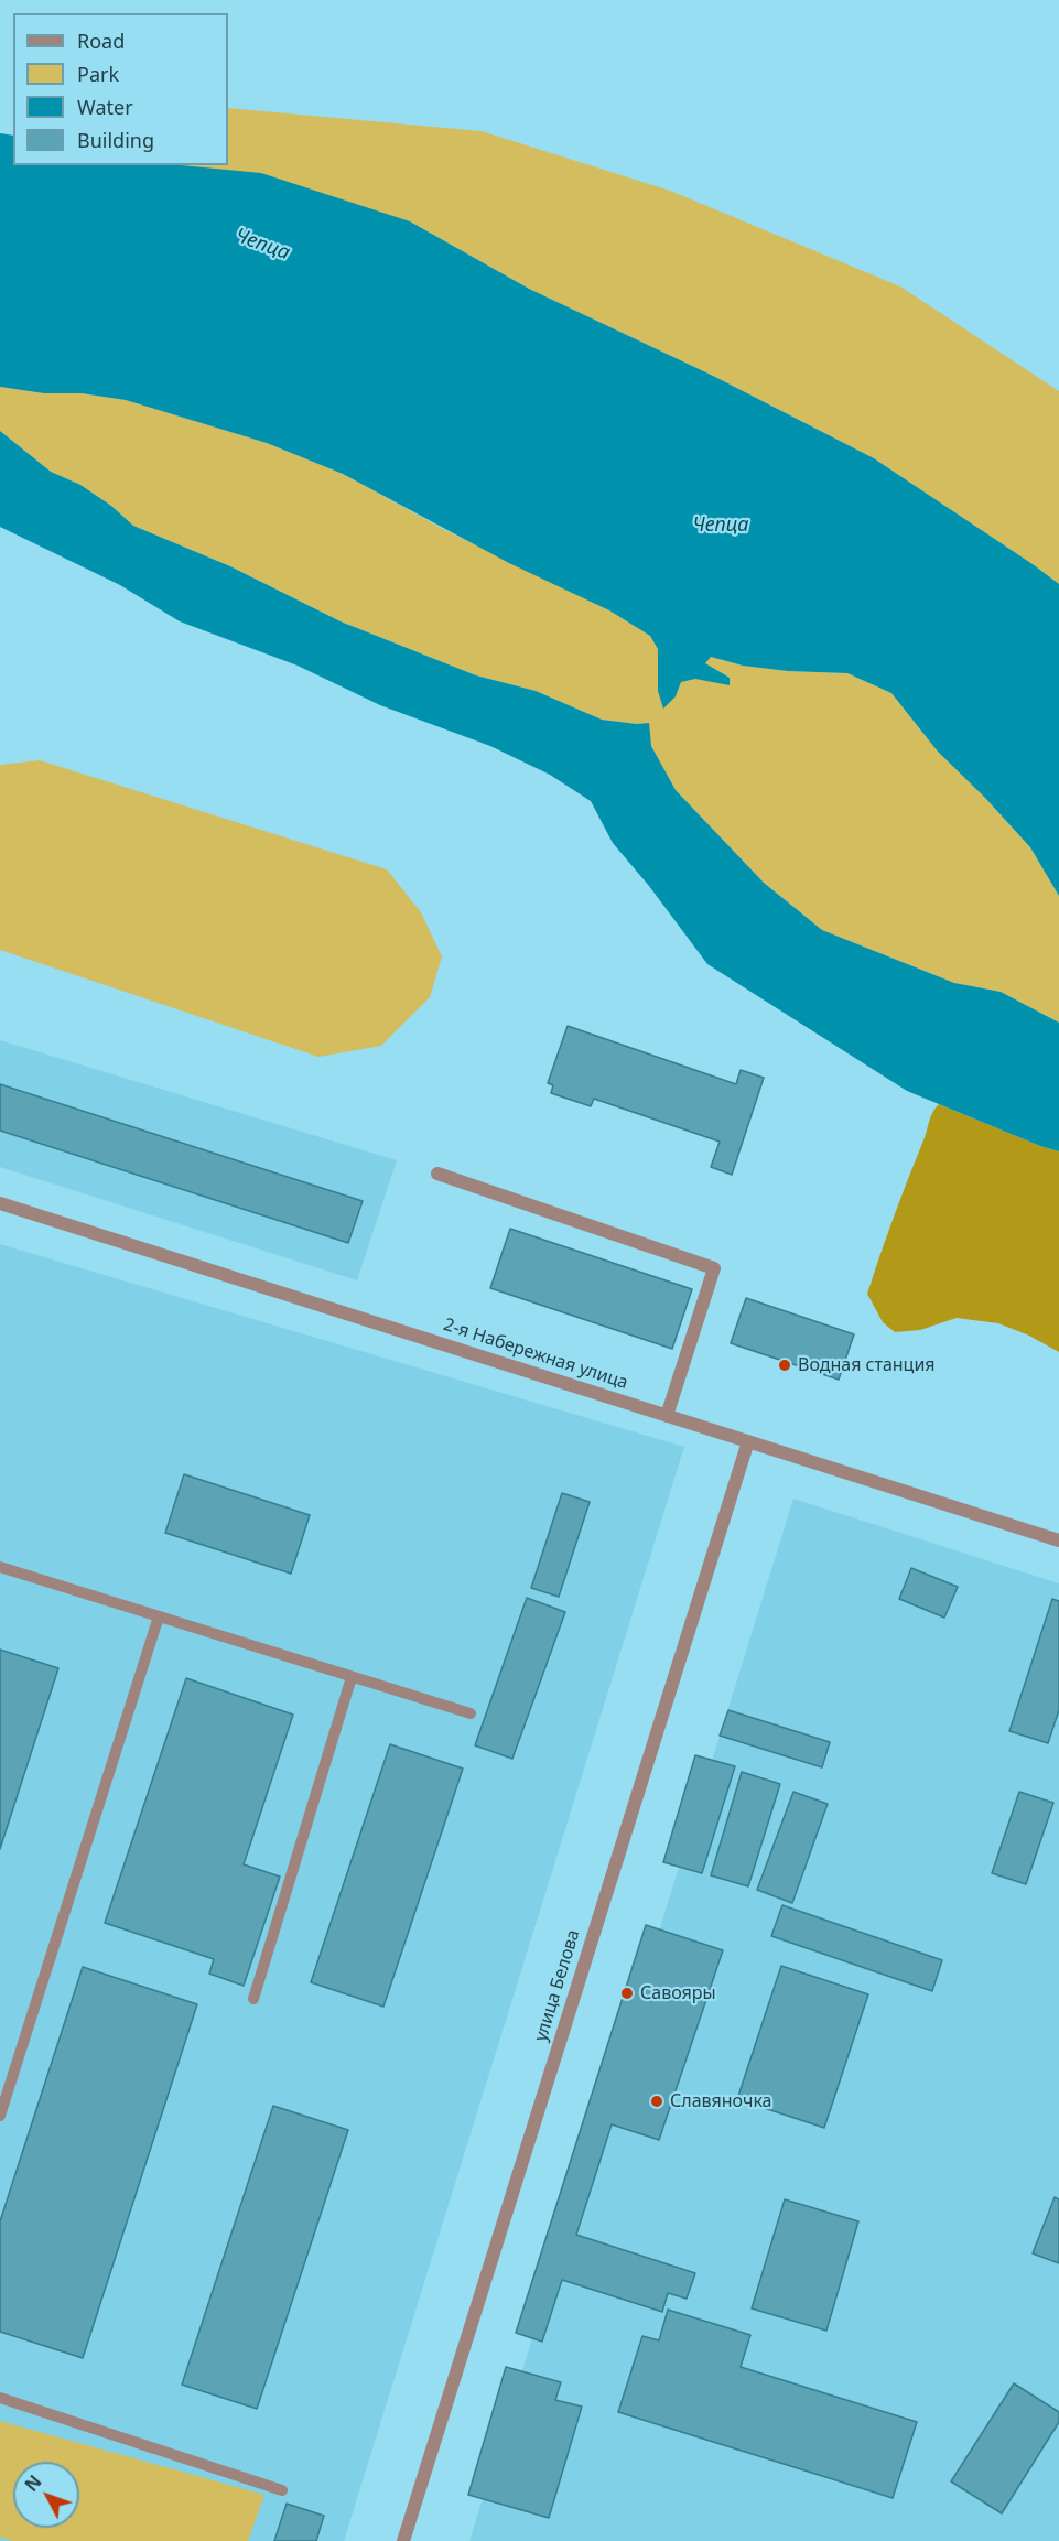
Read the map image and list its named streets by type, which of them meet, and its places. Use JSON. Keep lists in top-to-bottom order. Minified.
{"streets":{"street":["2-я Набережная улица","улица Белова"]},"crossings":[["2-я Набережная улица","улица Белова"]],"water":["Чепца"],"places":["Водная станция","Савояры","Славяночка"],"legend":["Road","Park","Water","Building"],"north":"top left"}
